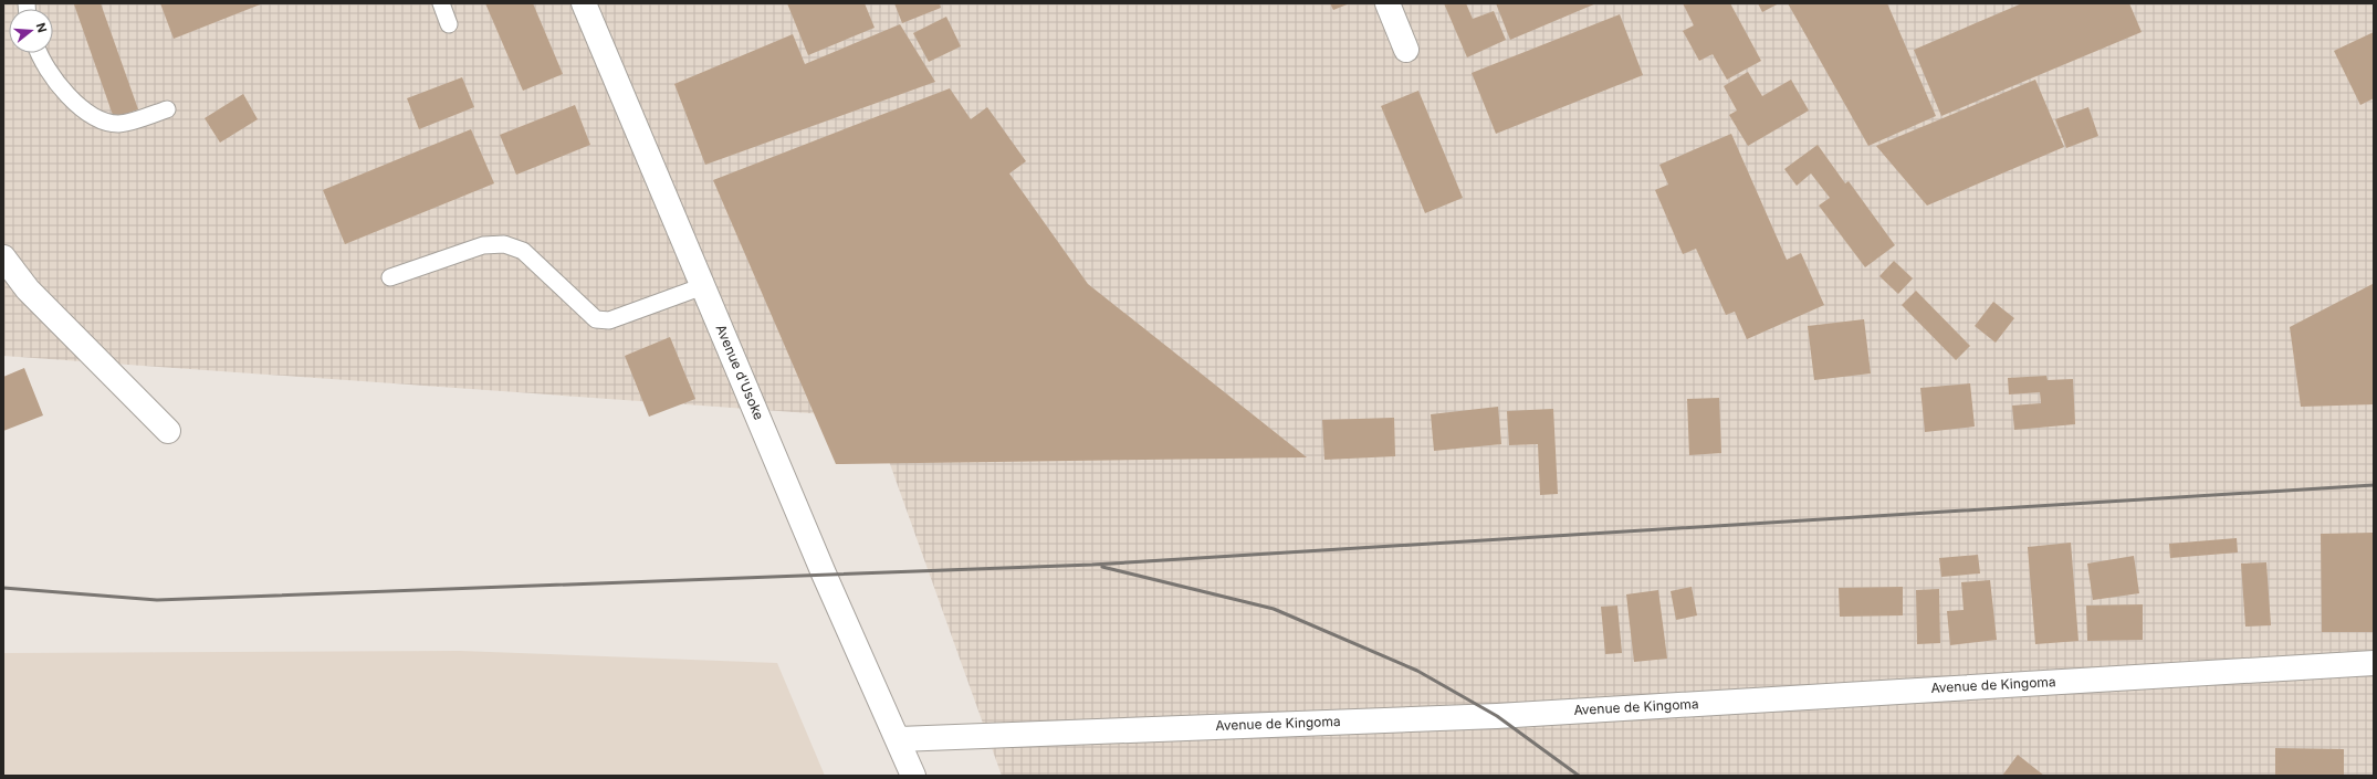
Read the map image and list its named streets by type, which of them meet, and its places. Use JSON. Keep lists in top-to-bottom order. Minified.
{"streets":{"street":["Avenue d'Usoke","Avenue de Kingoma"]},"crossings":[["Avenue d'Usoke","Avenue de Kingoma"]],"north":"right"}
